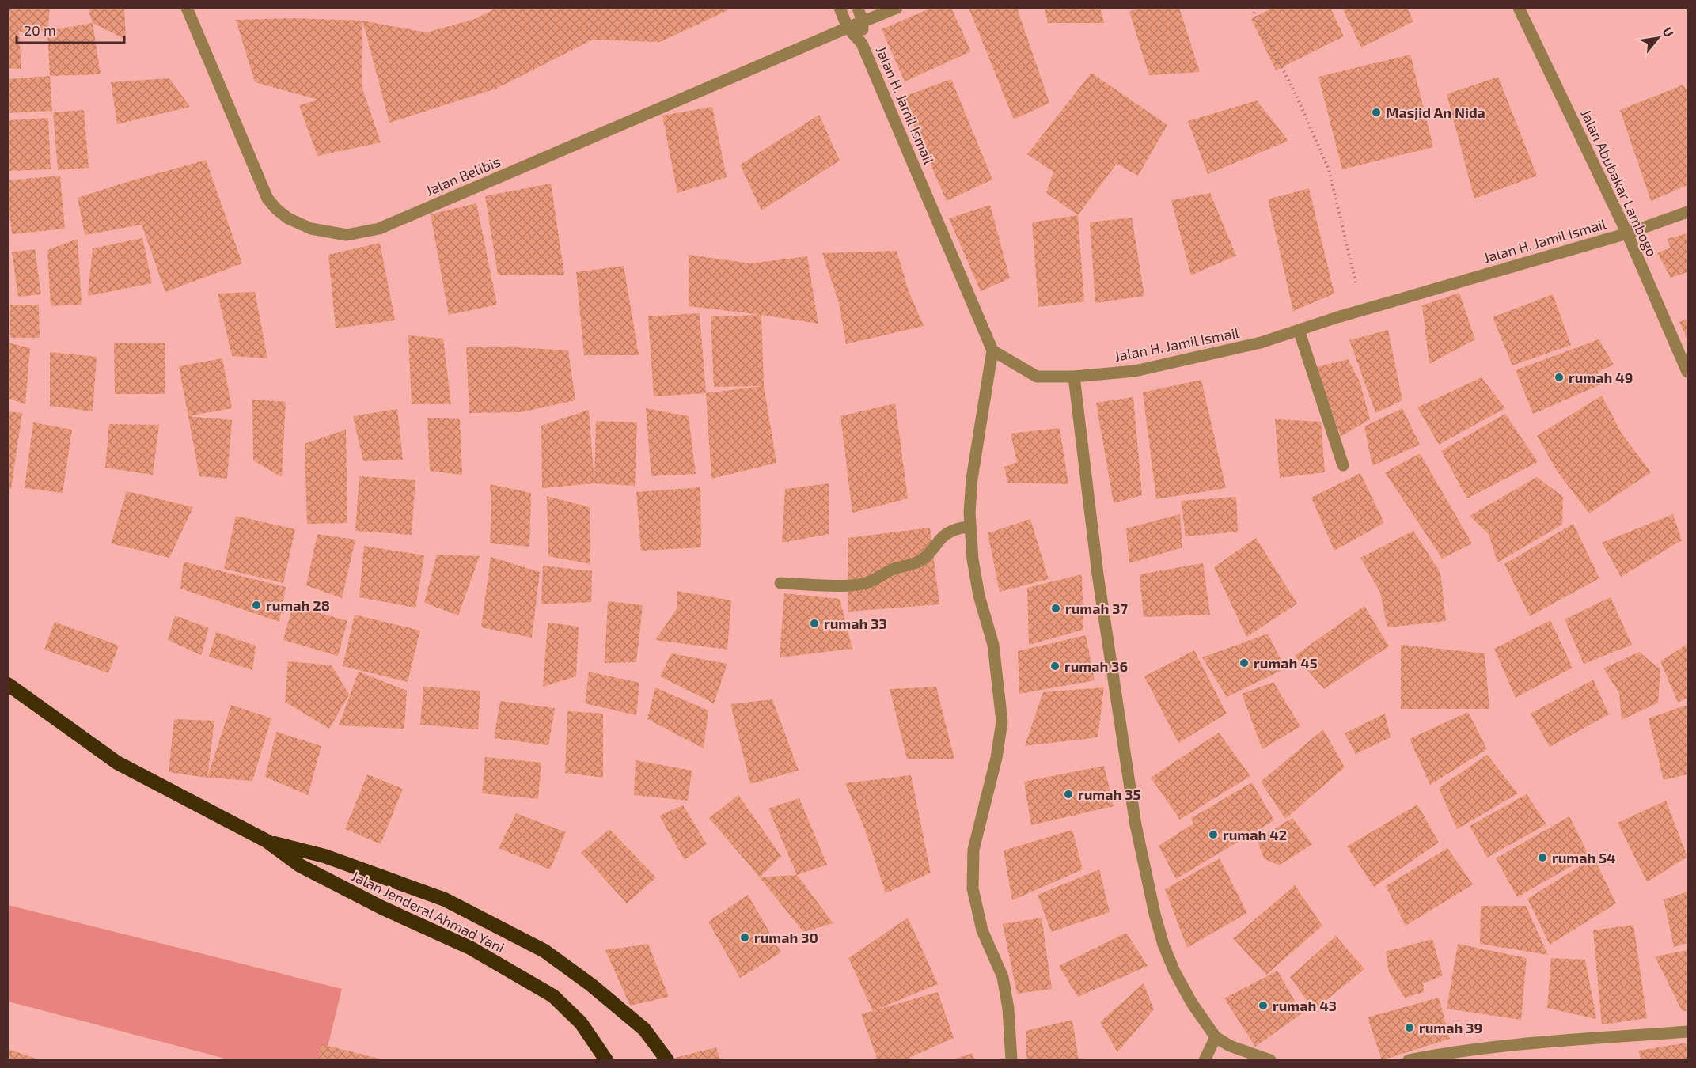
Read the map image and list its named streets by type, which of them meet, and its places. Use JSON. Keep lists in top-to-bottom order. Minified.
{"streets":{"highway":["Jalan Jenderal Ahmad Yani"],"street":["Jalan H. Jamil Ismail","Jalan Belibis","Jalan Abubakar Lambogo"]},"crossings":[["Jalan H. Jamil Ismail","Jalan Abubakar Lambogo"]],"places":["Masjid An Nida","rumah 49","rumah 28","rumah 37","rumah 33","rumah 45","rumah 36","rumah 35","rumah 42","rumah 54","rumah 30","rumah 43","rumah 39"],"scale_bar":"20 m","north":"top right"}
